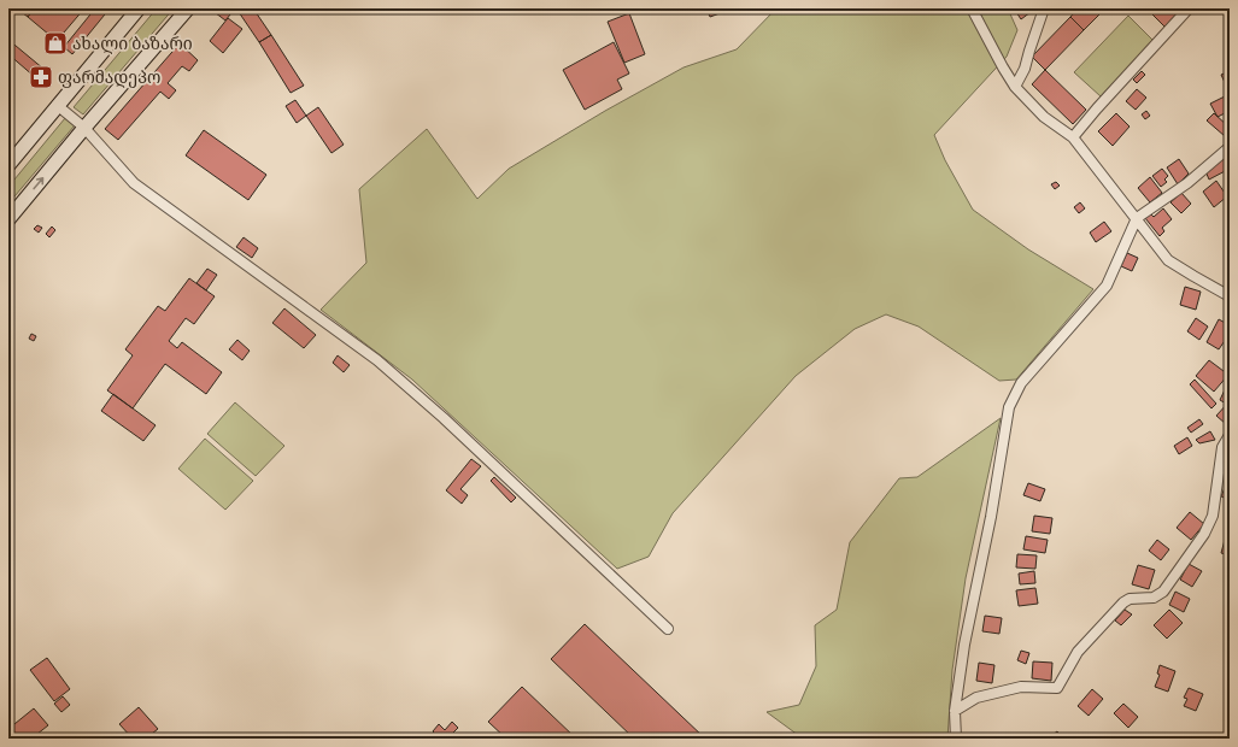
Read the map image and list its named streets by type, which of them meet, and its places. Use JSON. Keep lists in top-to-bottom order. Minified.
{"places":{"shop":["ახალი ბაზარი"],"pharmacy":["ფარმადეპო"]}}
